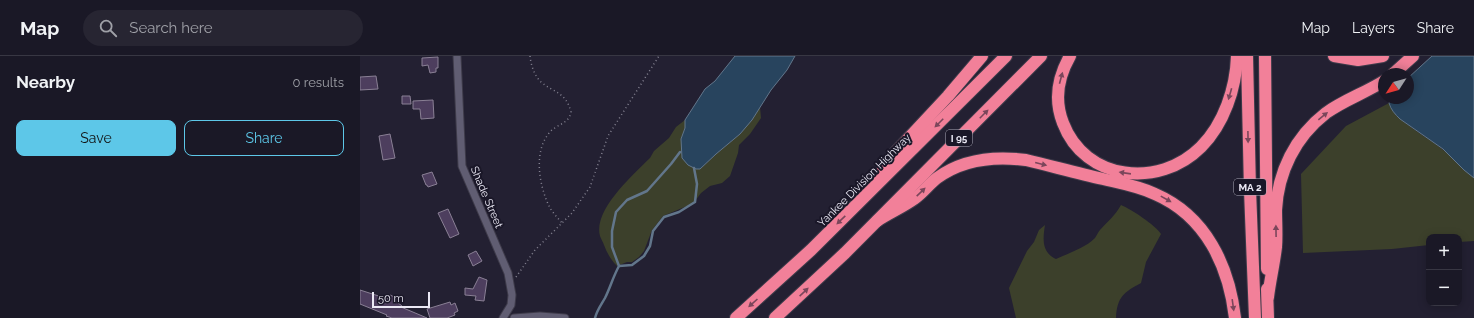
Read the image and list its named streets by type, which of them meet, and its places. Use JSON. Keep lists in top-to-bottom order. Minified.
{"streets":{"highway":["I 95","Yankee Division Highway","MA 2"],"street":["Shade Street"]},"scale_bar":"50 m","north":"bottom left","page":{"header":"Map","search":"Search here","nav":["Map","Layers","Share"],"heading":["Nearby","0 results"],"buttons":["Save","Share"],"map_buttons":["+","−"],"scale":"50 m"}}
